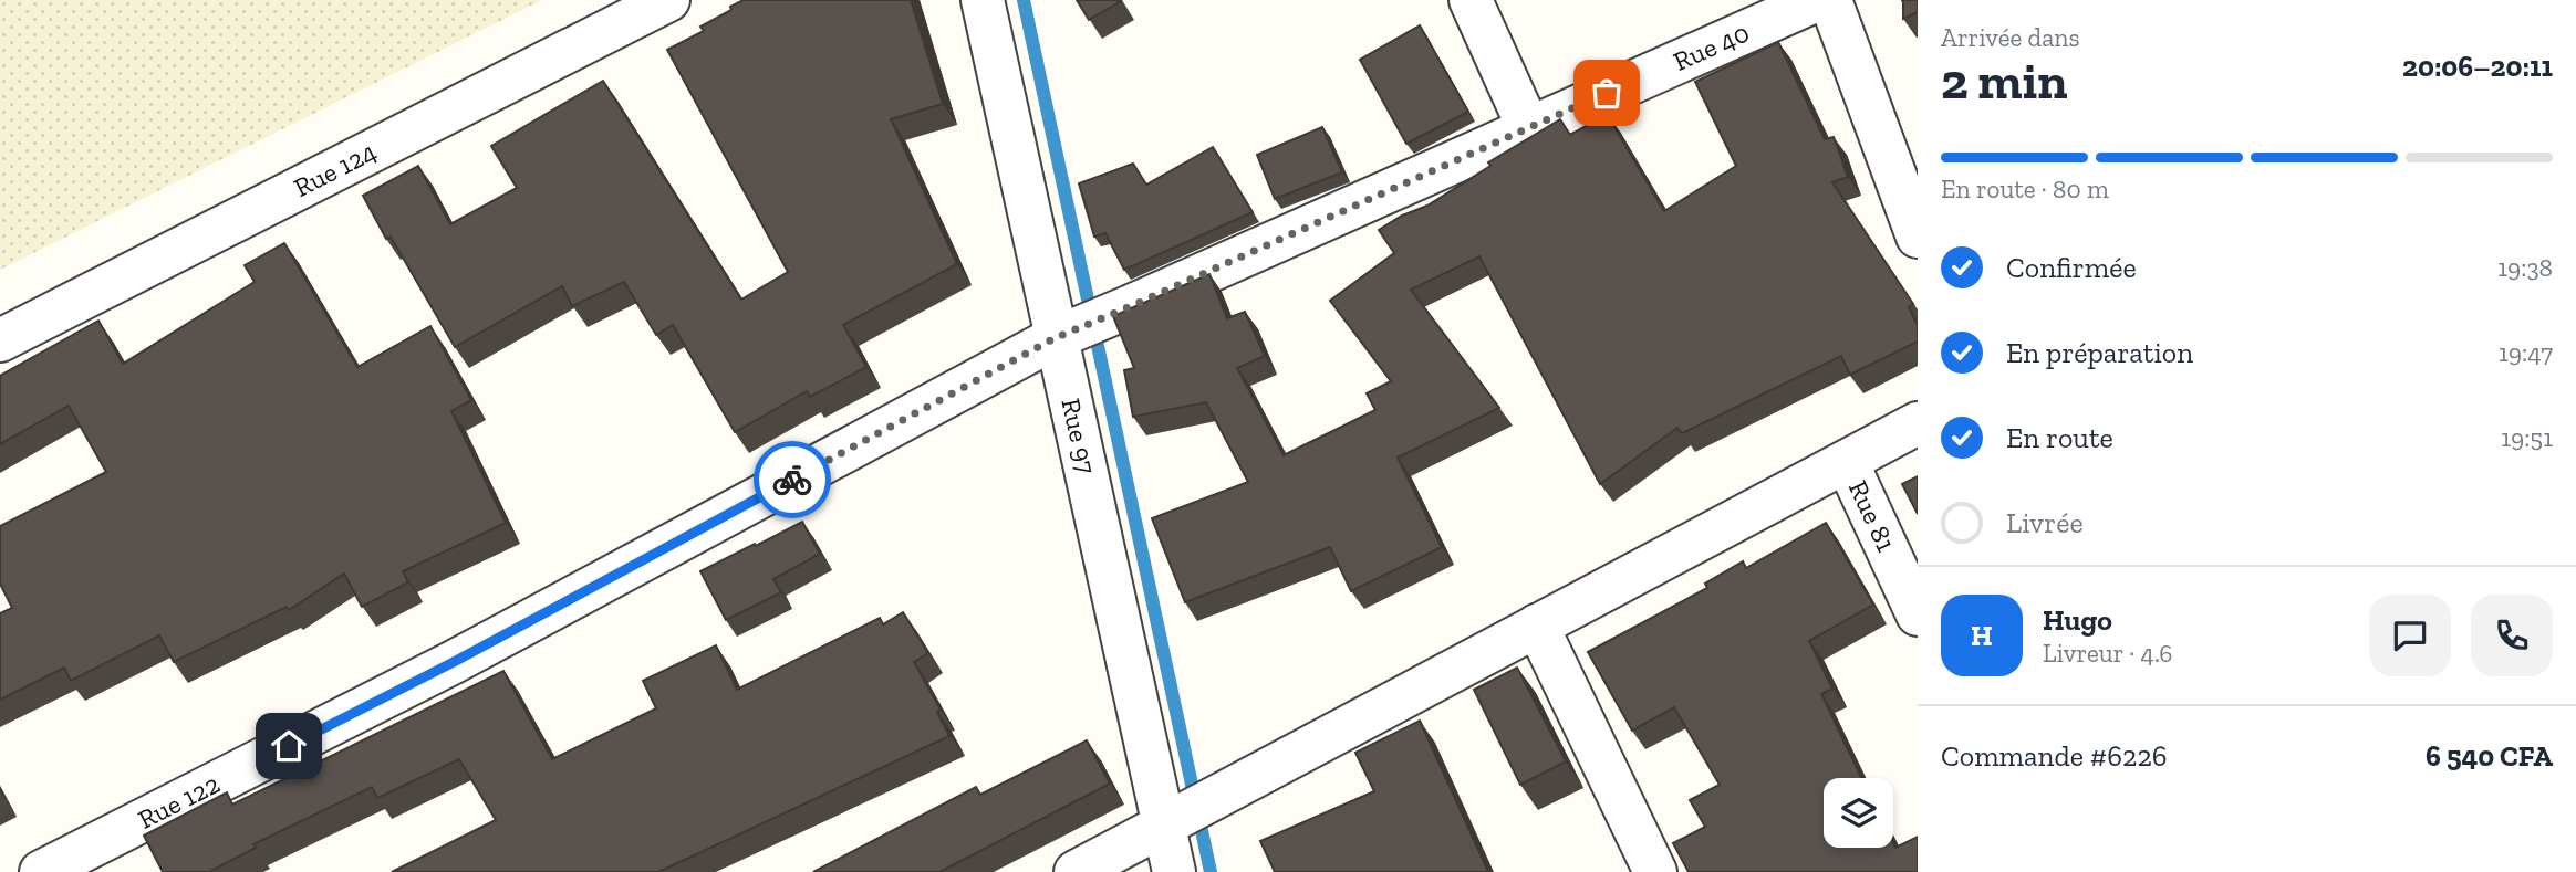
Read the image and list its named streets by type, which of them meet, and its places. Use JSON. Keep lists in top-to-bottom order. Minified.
{"streets":{"street":["Rue 40","Rue 124","Rue 97","Rue 81","Rue 122"]},"crossings":[["Rue 40","Rue 97"],["Rue 40","Rue 122"],["Rue 97","Rue 122"]],"page":{"heading":["2 min","Arrivée dans","20:06–20:11"],"panel":["Hugo","Livreur · 4.6","Commande #6226","6 540 CFA"],"bar":"En route · 80 m","list":[["Confirmée","19:38"],["En préparation","19:47"],["En route","19:51"],"Livrée"],"round":"H"}}
